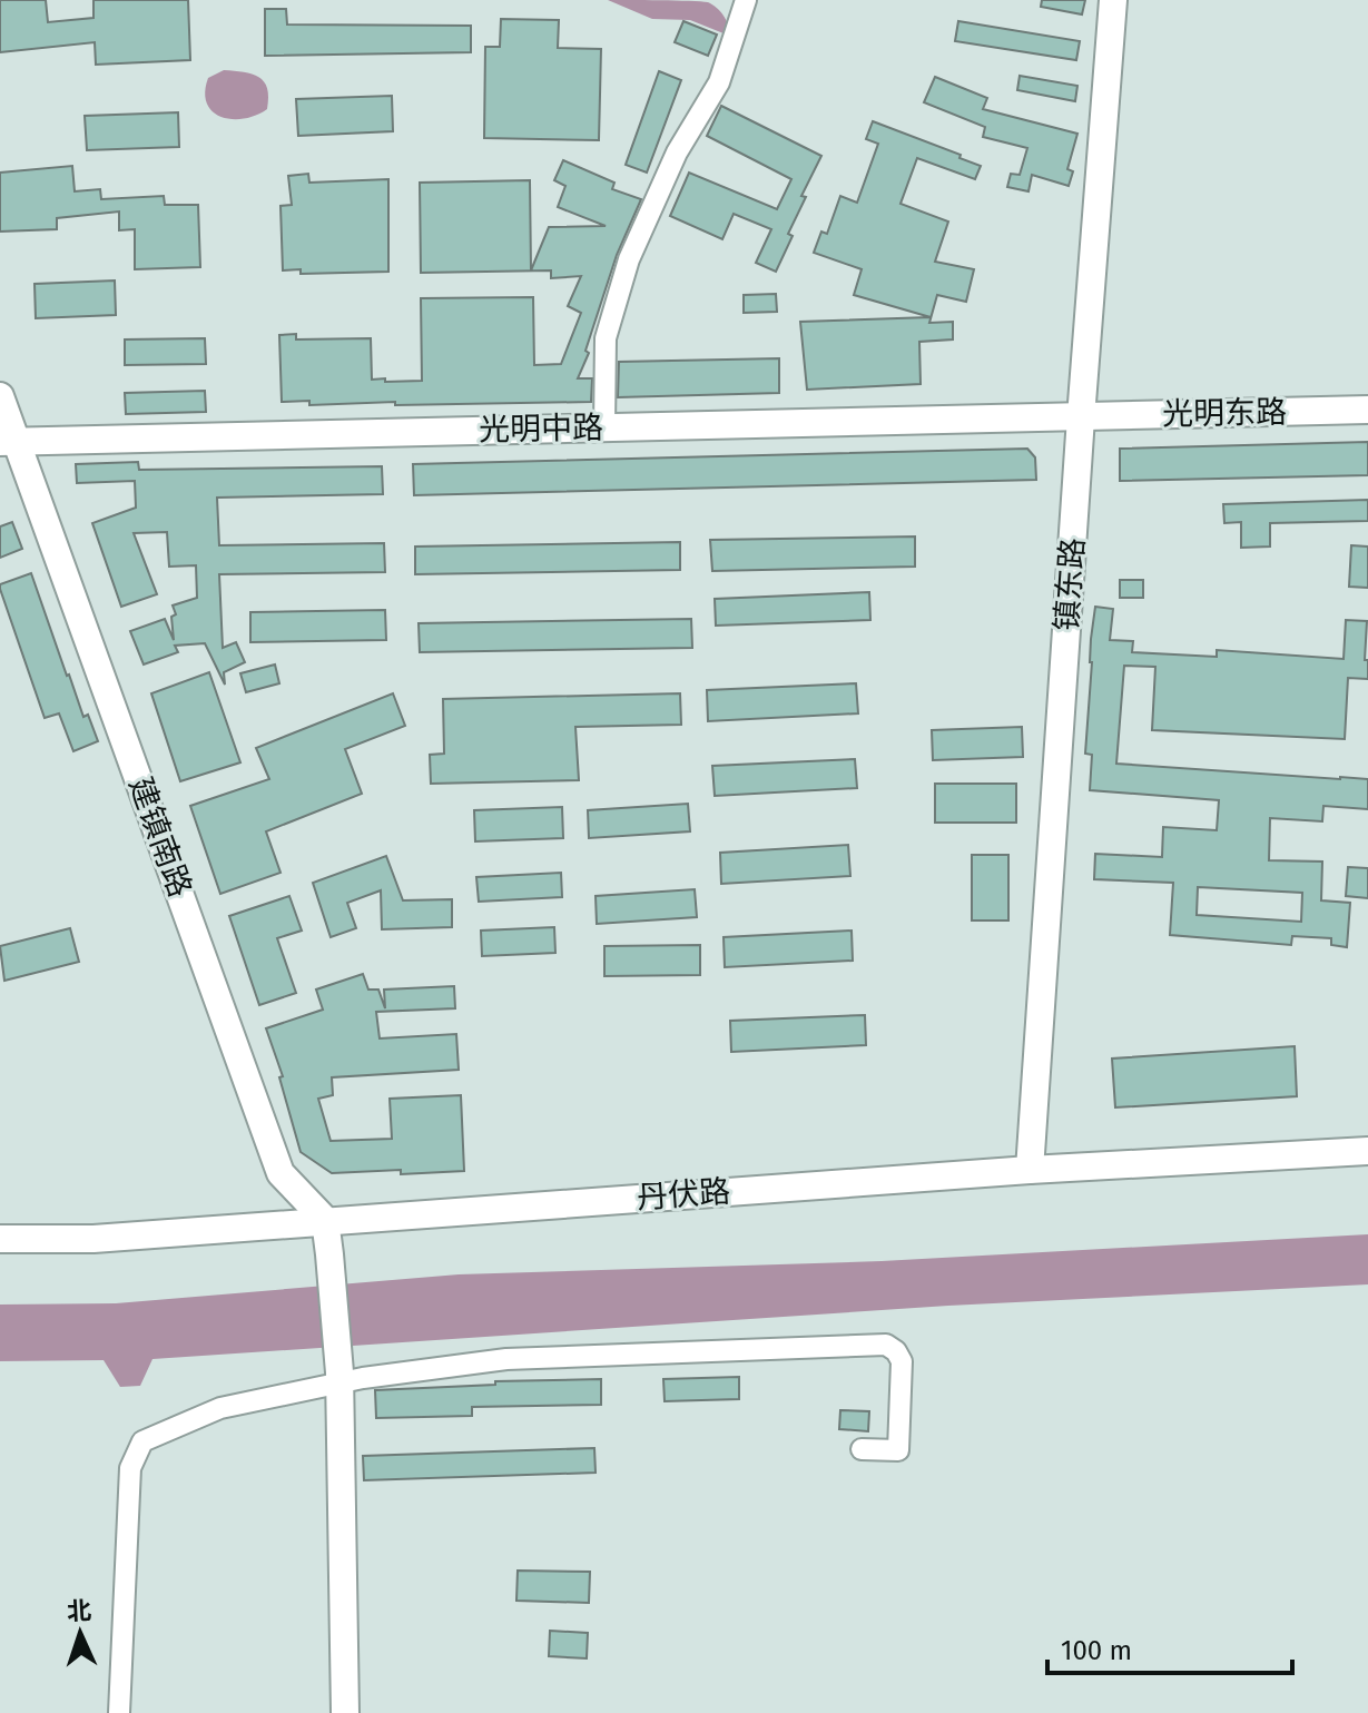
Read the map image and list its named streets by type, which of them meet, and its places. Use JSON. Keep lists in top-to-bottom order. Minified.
{"streets":{"street":["光明东路","光明中路","镇东路","建镇南路","丹伏路"]},"crossings":[["光明东路","光明中路"],["光明东路","镇东路"],["光明中路","镇东路"],["光明中路","建镇南路"],["镇东路","丹伏路"],["建镇南路","丹伏路"]],"scale_bar":"100 m","north":"top"}
